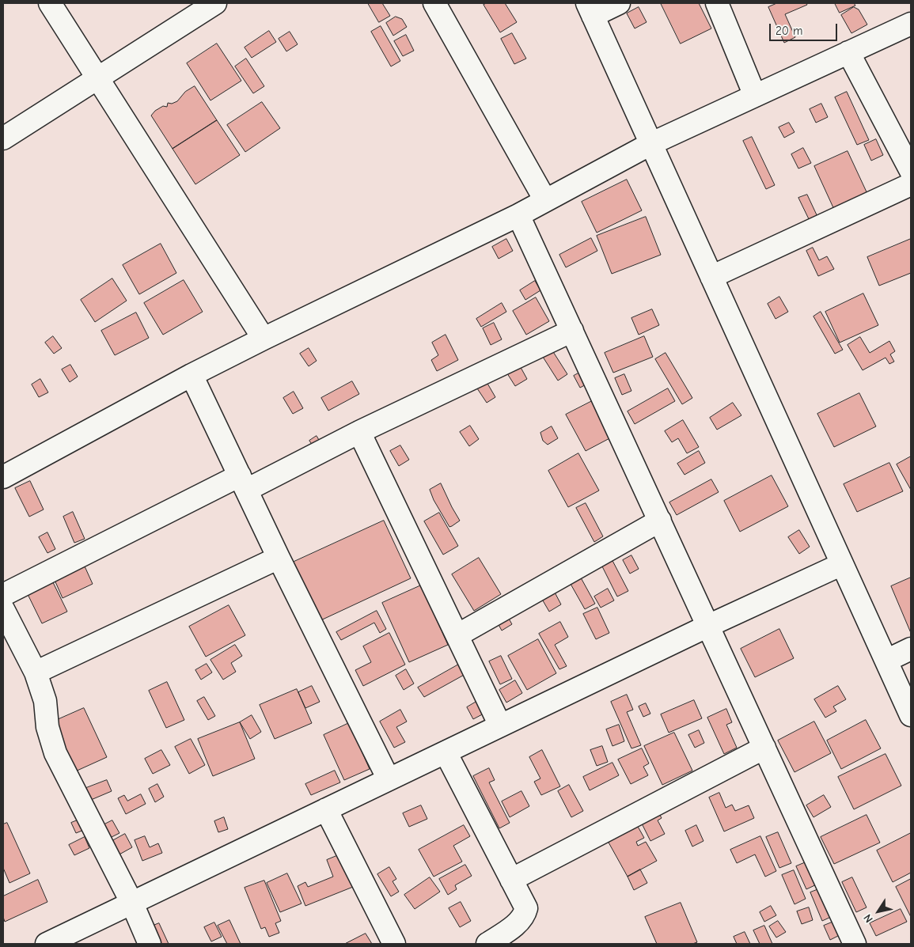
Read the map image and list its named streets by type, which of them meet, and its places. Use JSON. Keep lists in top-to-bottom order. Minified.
{"scale_bar":"20 m","north":"bottom left"}
